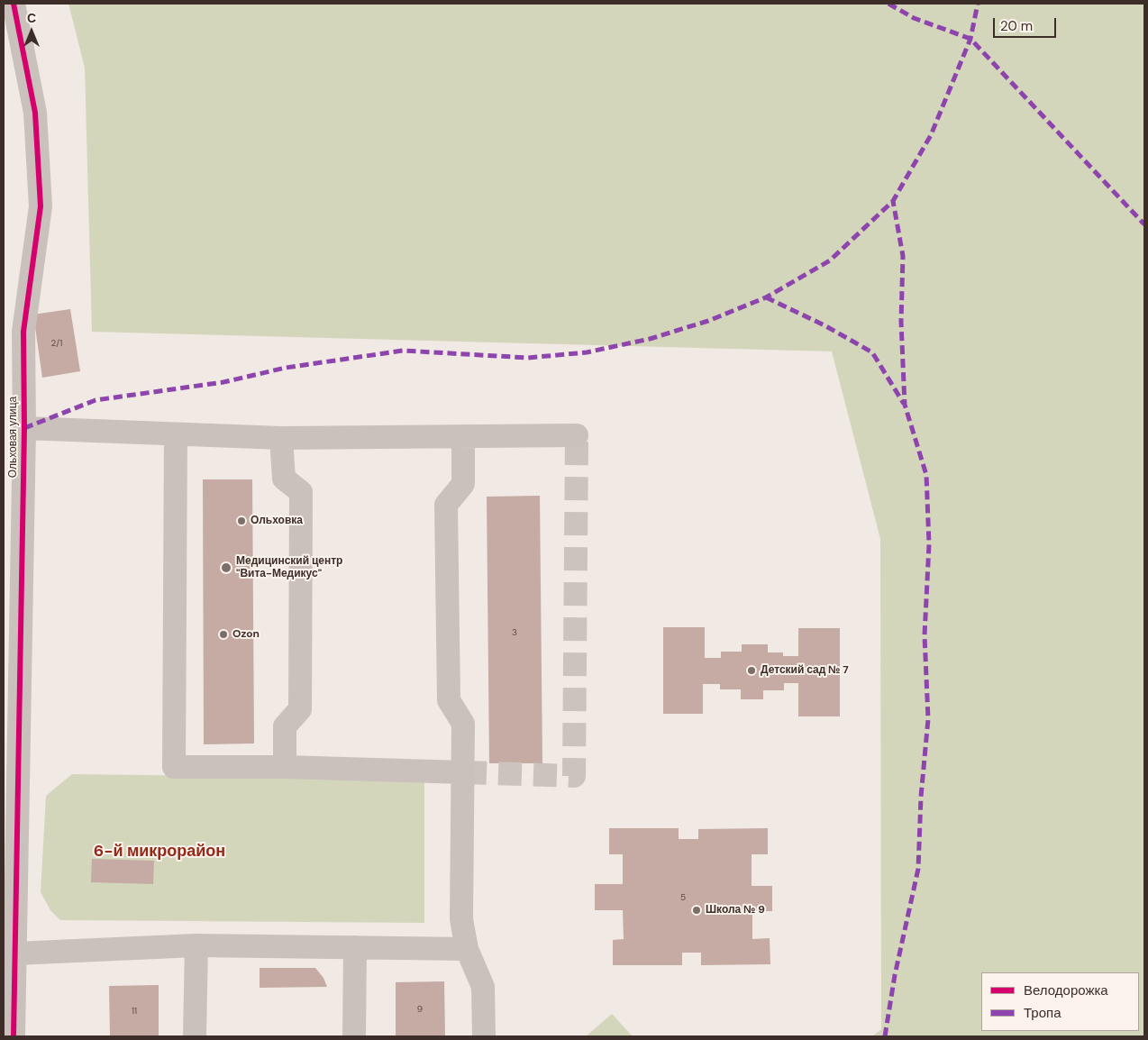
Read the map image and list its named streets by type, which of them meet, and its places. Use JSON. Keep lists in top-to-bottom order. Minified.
{"streets":{"street":["Ольховая улица"]},"districts":["6-й микрорайон"],"places":["Ольховка","Медицинский центр \"Вита-Медикус\"","Ozon","Детский сад № 7","Школа № 9"],"house_numbers":["2/1","3","5","9","11"],"legend":["Велодорожка","Тропа"],"scale_bar":"20 m","north":"top"}
